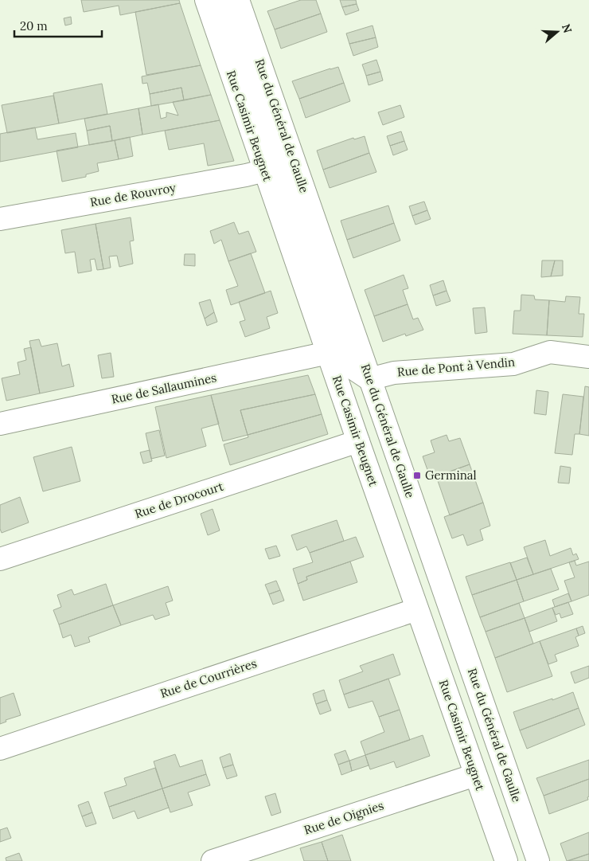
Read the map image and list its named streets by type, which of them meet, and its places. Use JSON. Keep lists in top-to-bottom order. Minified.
{"streets":{"street":["Rue Casimir Beugnet","Rue du Général de Gaulle","Rue de Rouvroy","Rue de Pont à Vendin","Rue de Sallaumines","Rue de Drocourt","Rue de Courrières","Rue de Oignies"]},"crossings":[["Rue Casimir Beugnet","Rue de Rouvroy"],["Rue Casimir Beugnet","Rue de Sallaumines"],["Rue Casimir Beugnet","Rue de Drocourt"],["Rue Casimir Beugnet","Rue de Courrières"],["Rue Casimir Beugnet","Rue de Oignies"],["Rue du Général de Gaulle","Rue de Pont à Vendin"]],"places":{"transit":["Germinal"]},"scale_bar":"20 m","north":"right"}
